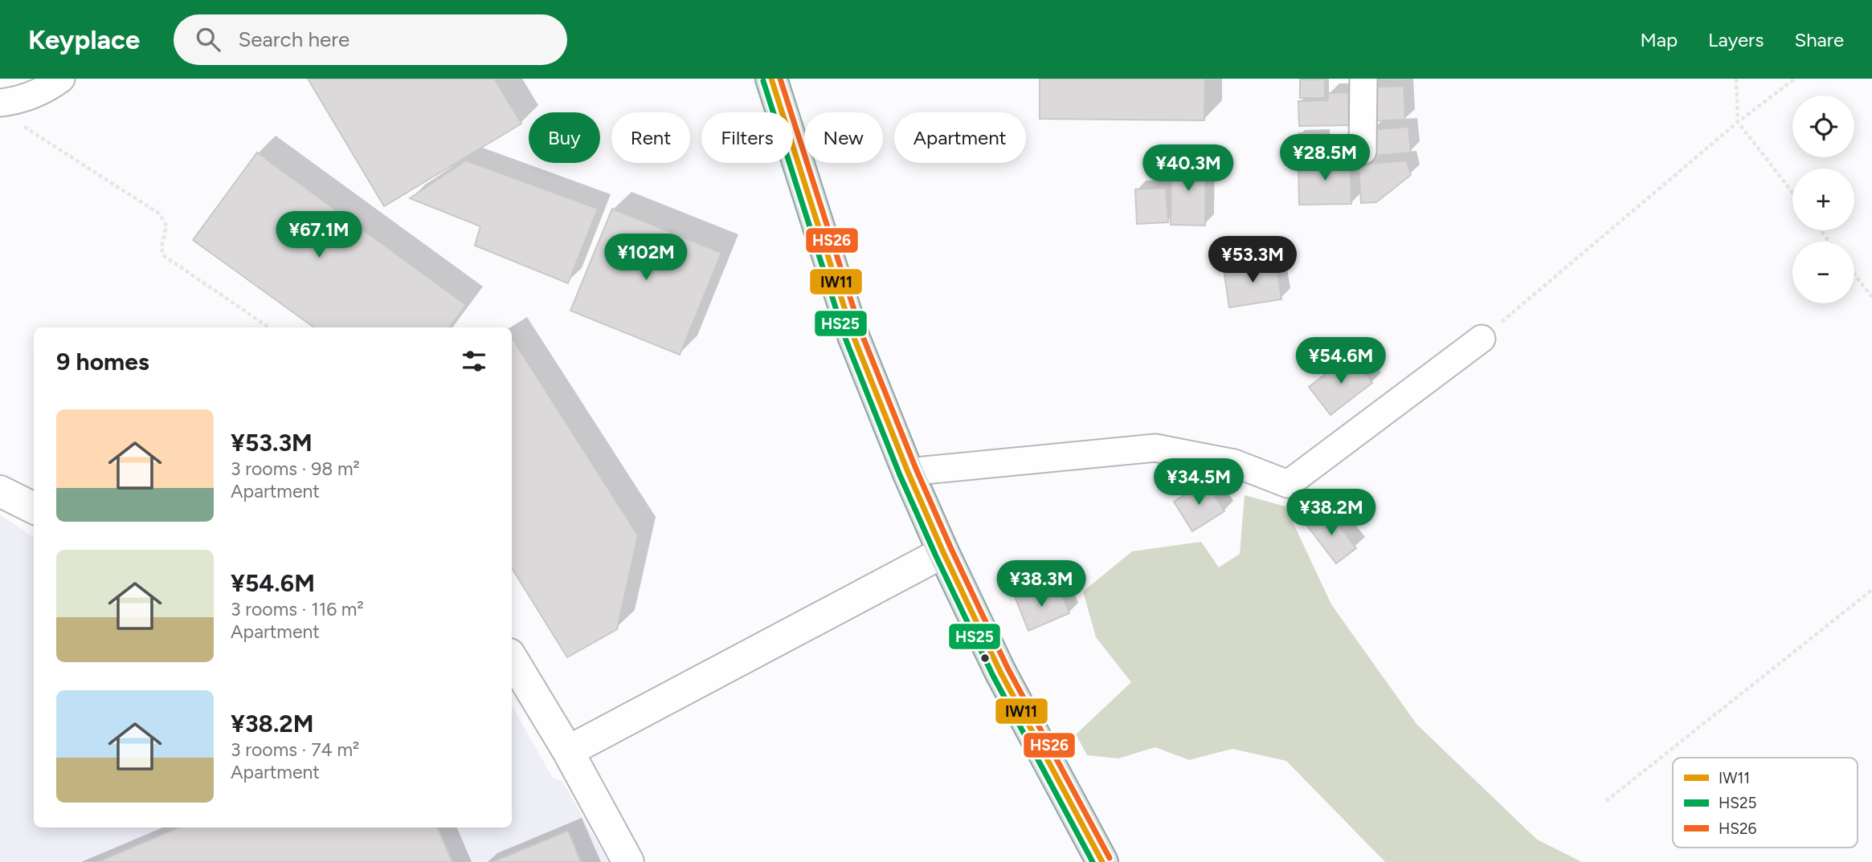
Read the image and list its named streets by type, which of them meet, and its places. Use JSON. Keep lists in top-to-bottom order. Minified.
{"lines":["transit line IW11","transit line HS26","transit line HS25"],"legend":["IW11","HS25","HS26"],"page":{"header":"Keyplace","search":"Search here","nav":["Map","Layers","Share"],"map_buttons":["+","−"],"chip":["Buy","Rent","Filters","New","Apartment"],"price":["¥28.5M","¥40.3M","¥67.1M","¥102M","¥53.3M","¥54.6M","¥34.5M","¥38.2M","¥38.3M"],"heading":"9 homes","list":[{"name":"¥53.3M","note":"3 rooms · 98 m² · Apartment"},{"name":"¥54.6M","note":"3 rooms · 116 m² · Apartment"},{"name":"¥38.2M","note":"3 rooms · 74 m² · Apartment"}]}}
